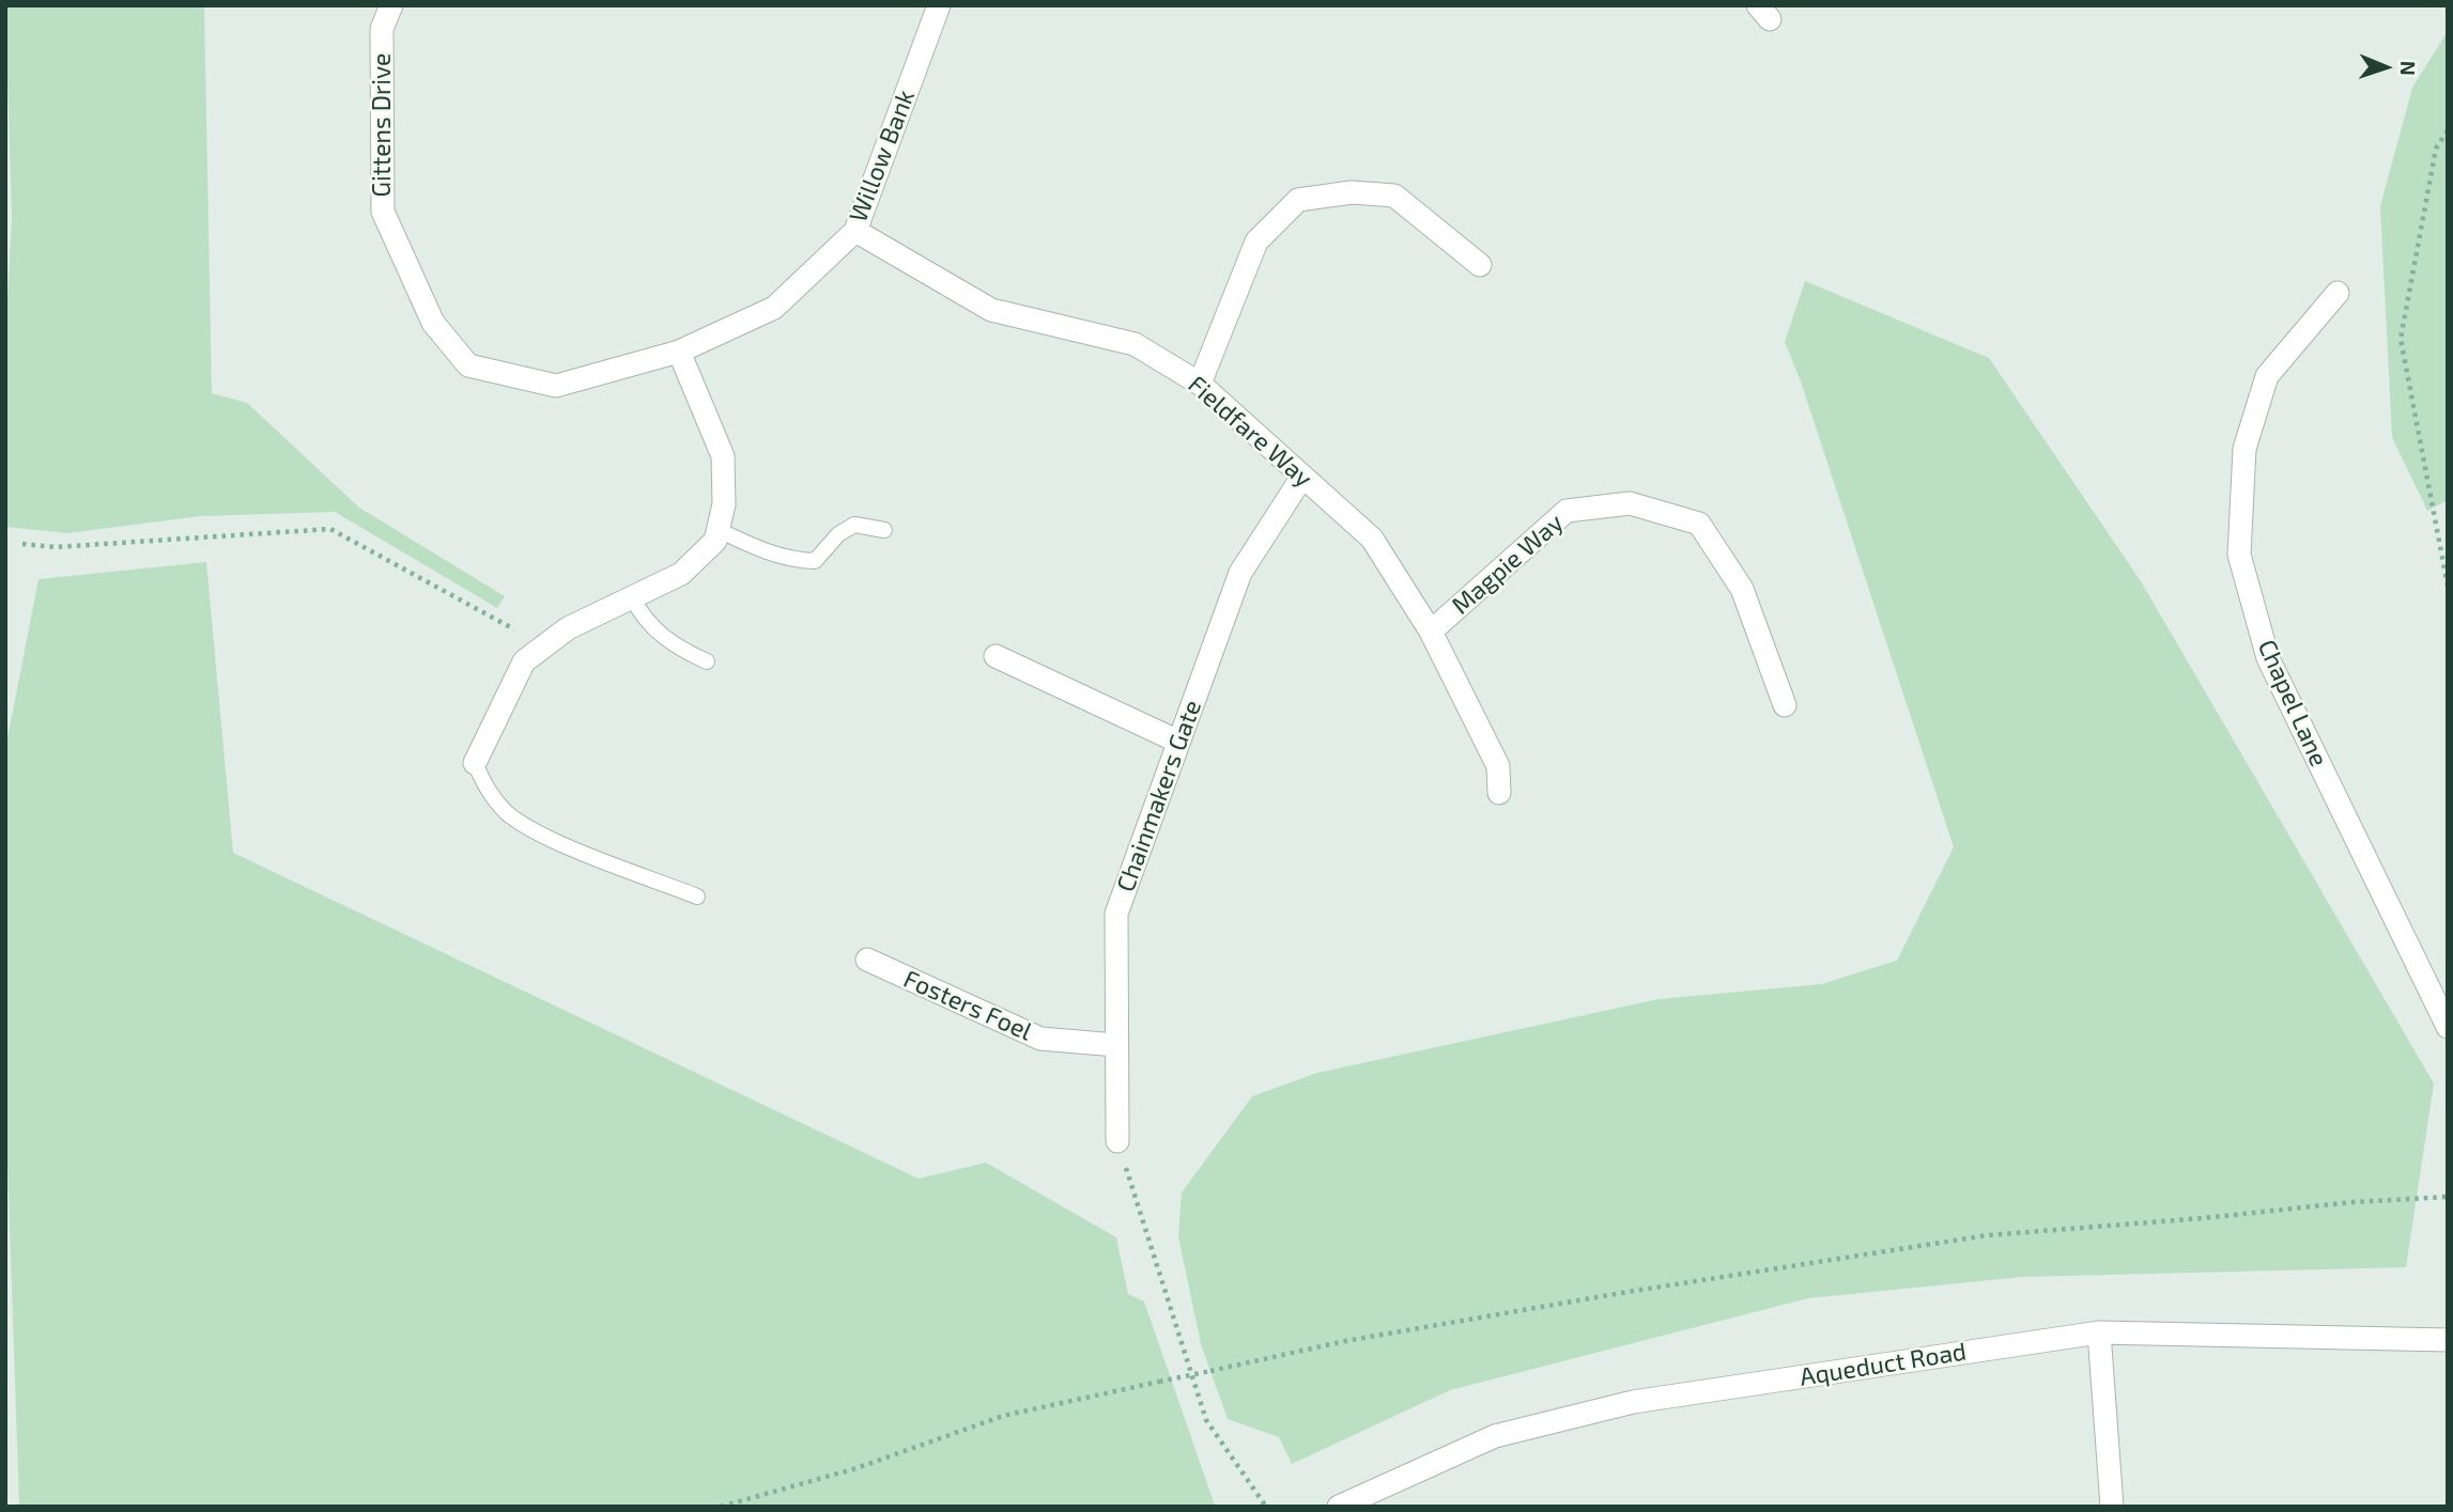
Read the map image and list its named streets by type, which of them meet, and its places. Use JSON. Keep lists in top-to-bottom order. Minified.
{"streets":{"street":["Gittens Drive","Willow Bank","Fieldfare Way","Magpie Way","Chapel Lane","Chainmakers Gate","Fosters Foel","Aqueduct Road"]},"crossings":[["Gittens Drive","Willow Bank"],["Willow Bank","Fieldfare Way"],["Fieldfare Way","Magpie Way"],["Fieldfare Way","Chainmakers Gate"],["Chainmakers Gate","Fosters Foel"]],"north":"right"}
